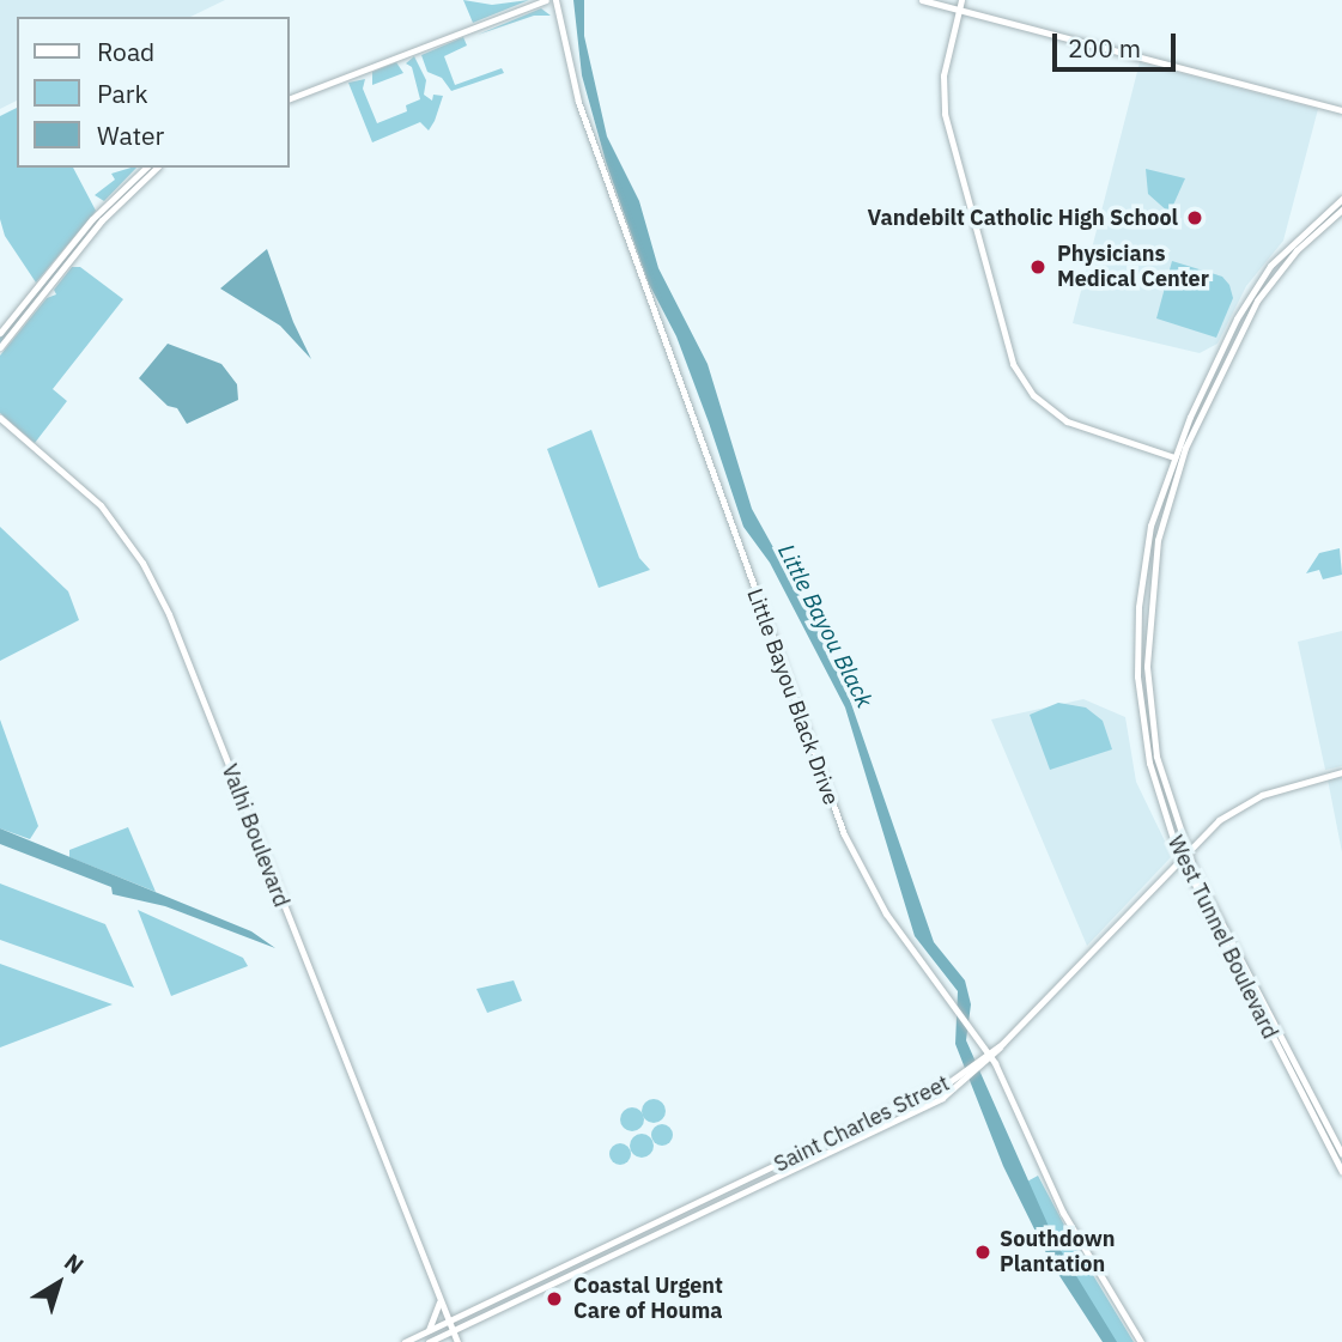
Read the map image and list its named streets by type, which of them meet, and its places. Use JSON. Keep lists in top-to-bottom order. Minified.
{"streets":{"street":["Little Bayou Black Drive","Valhi Boulevard","West Tunnel Boulevard","Saint Charles Street"]},"crossings":[["Little Bayou Black Drive","Saint Charles Street"],["Valhi Boulevard","Saint Charles Street"],["West Tunnel Boulevard","Saint Charles Street"]],"water":["Little Bayou Black"],"places":["Vandebilt Catholic High School","Physicians Medical Center","Southdown Plantation","Coastal Urgent Care of Houma"],"legend":["Road","Park","Water"],"scale_bar":"200 m","north":"top right"}
